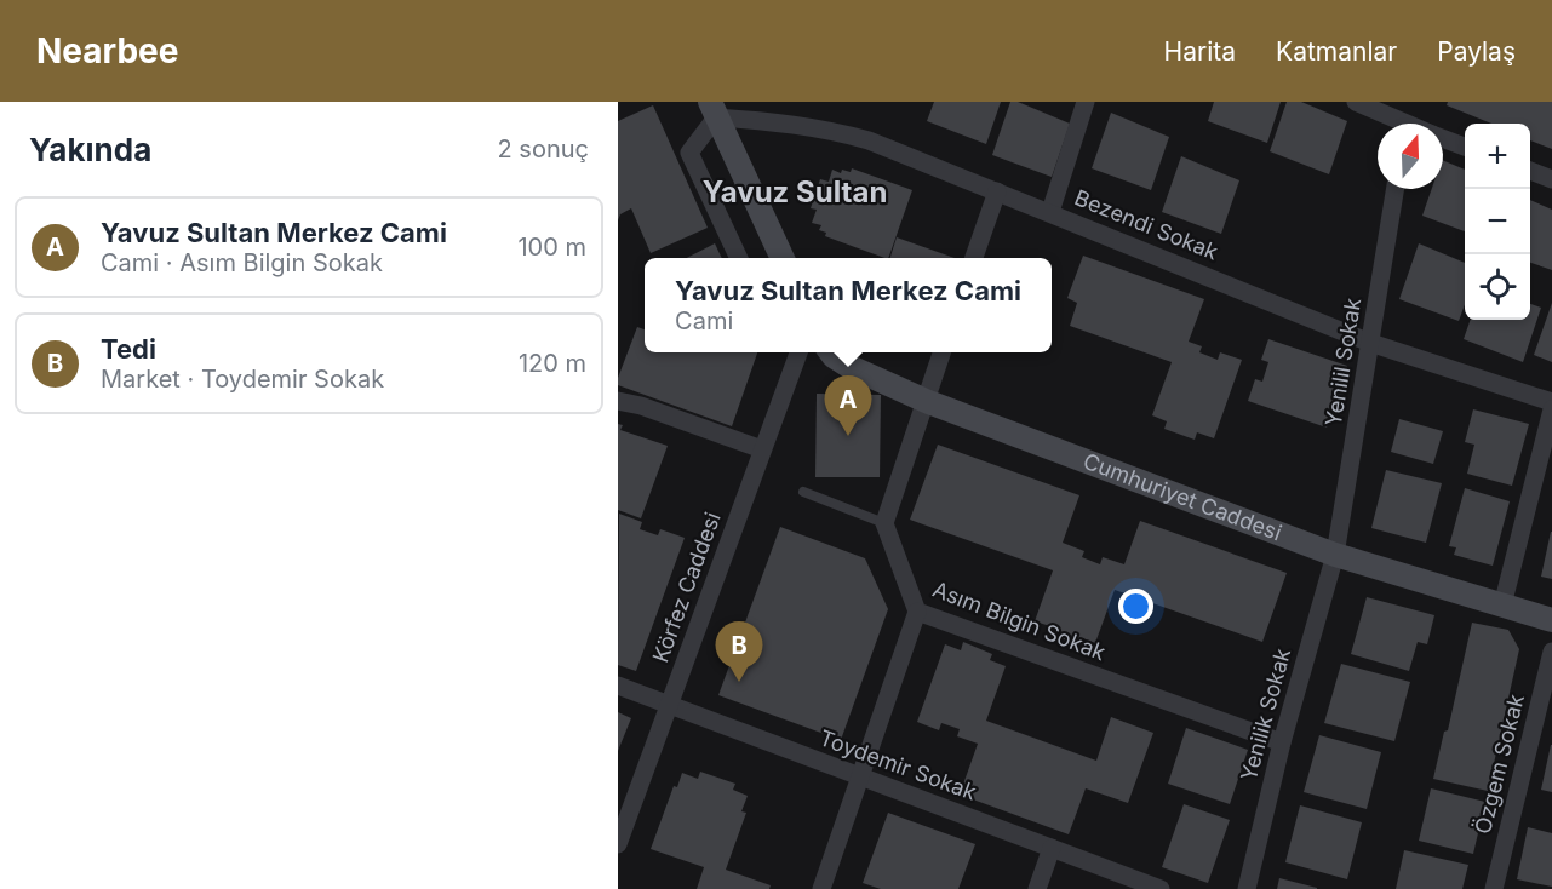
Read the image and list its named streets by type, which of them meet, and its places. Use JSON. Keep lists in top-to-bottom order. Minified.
{"streets":{"street":["Bezendi Sokak","Yenilil Sokak","Cumhuriyet Caddesi","Körfez Caddesi","Asım Bilgin Sokak","Yenilik Sokak","Özgem Sokak","Toydemir Sokak"]},"crossings":[["Bezendi Sokak","Yenilil Sokak"],["Yenilil Sokak","Cumhuriyet Caddesi"],["Yenilil Sokak","Yenilik Sokak"],["Cumhuriyet Caddesi","Yenilik Sokak"],["Körfez Caddesi","Toydemir Sokak"],["Asım Bilgin Sokak","Yenilik Sokak"]],"districts":["Yavuz Sultan"],"north":"top","page":{"header":"Nearbee","nav":["Harita","Katmanlar","Paylaş"],"heading":["Yakında","2 sonuç"],"map_buttons":["+","−"],"list":[{"mark":"A","name":"Yavuz Sultan Merkez Cami","note":"Cami · Asım Bilgin Sokak","value":"100 m"},{"mark":"B","name":"Tedi","note":"Market · Toydemir Sokak","value":"120 m"}],"popup":["Yavuz Sultan Merkez Cami","Cami"],"pins":["A","B"]}}
